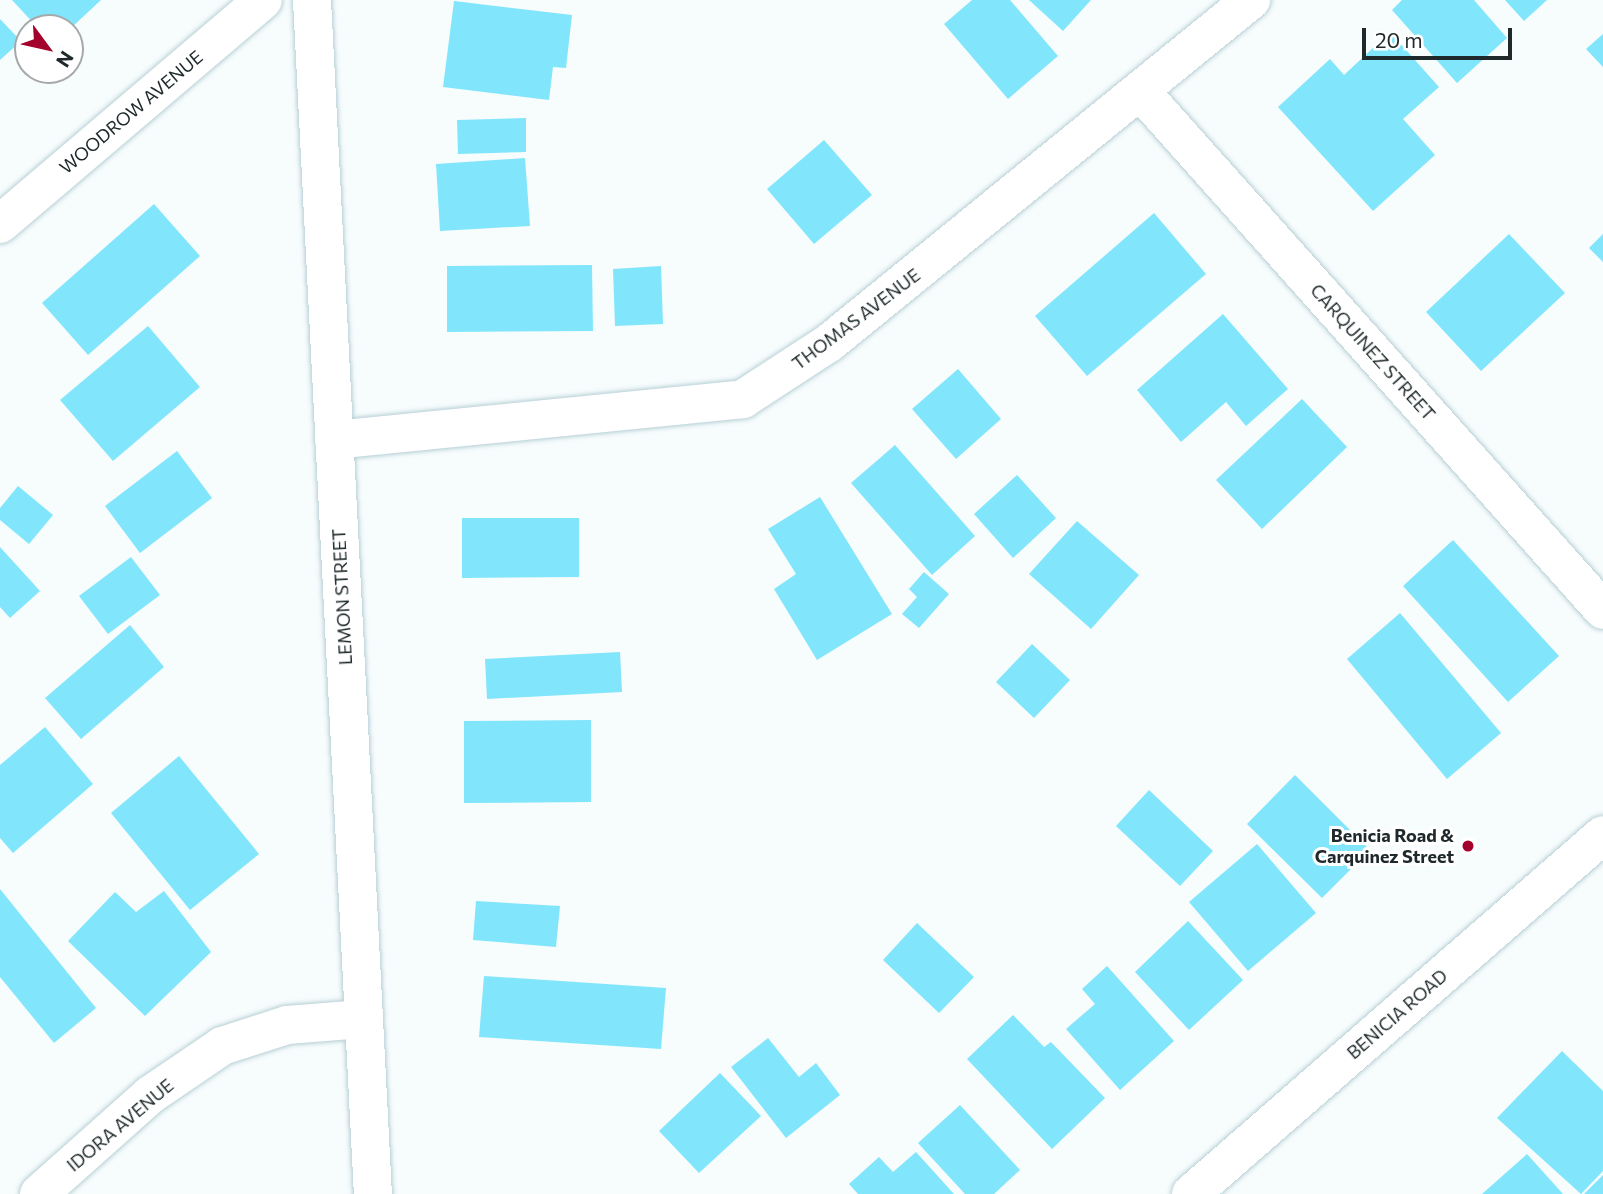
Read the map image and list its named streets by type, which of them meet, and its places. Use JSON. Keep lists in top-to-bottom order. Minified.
{"streets":{"street":["WOODROW AVENUE","THOMAS AVENUE","CARQUINEZ STREET","LEMON STREET","BENICIA ROAD","IDORA AVENUE"]},"crossings":[["THOMAS AVENUE","CARQUINEZ STREET"],["THOMAS AVENUE","LEMON STREET"],["LEMON STREET","IDORA AVENUE"]],"places":["Benicia Road & Carquinez Street"],"scale_bar":"20 m","north":"bottom right"}
